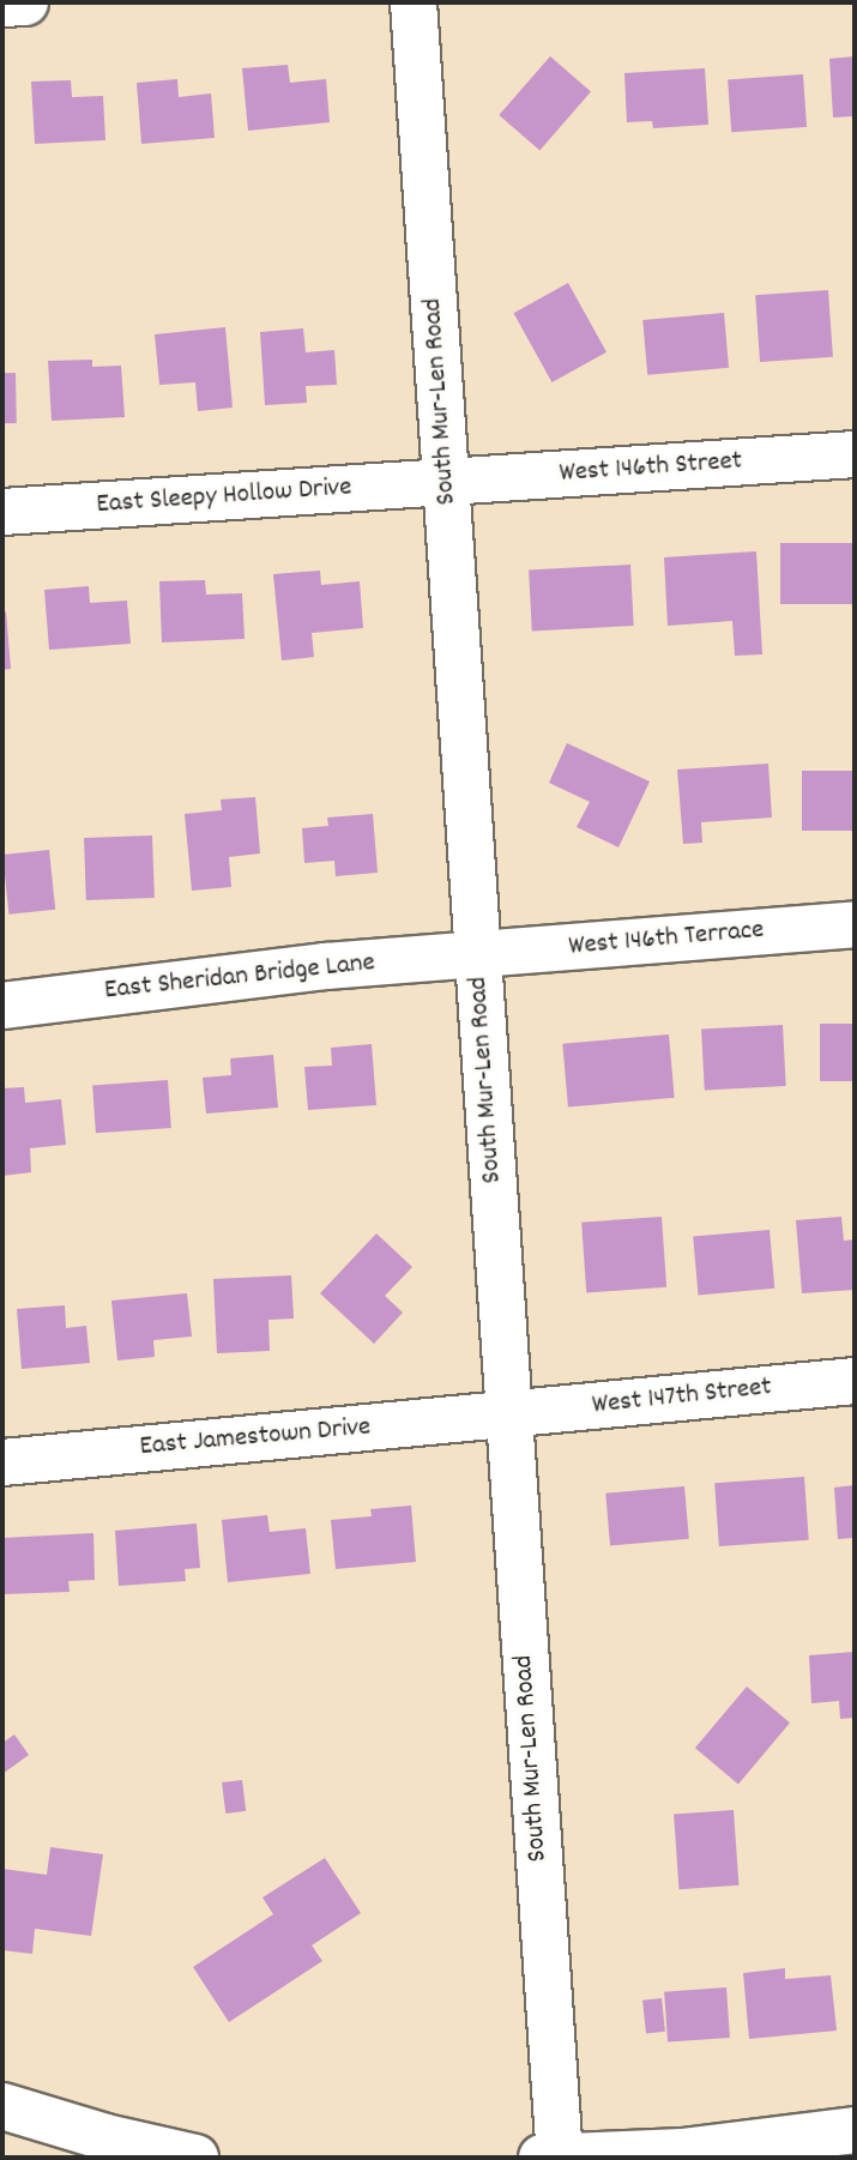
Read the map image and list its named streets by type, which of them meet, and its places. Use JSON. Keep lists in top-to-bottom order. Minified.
{"streets":{"street":["South Mur-Len Road","West 146th Street","East Sleepy Hollow Drive","West 146th Terrace","East Sheridan Bridge Lane","West 147th Street","East Jamestown Drive"]},"crossings":[["South Mur-Len Road","West 146th Street"],["South Mur-Len Road","East Sleepy Hollow Drive"],["South Mur-Len Road","West 146th Terrace"],["South Mur-Len Road","East Sheridan Bridge Lane"],["South Mur-Len Road","West 147th Street"],["South Mur-Len Road","East Jamestown Drive"],["West 146th Street","East Sleepy Hollow Drive"],["West 146th Terrace","East Sheridan Bridge Lane"],["West 147th Street","East Jamestown Drive"]]}
